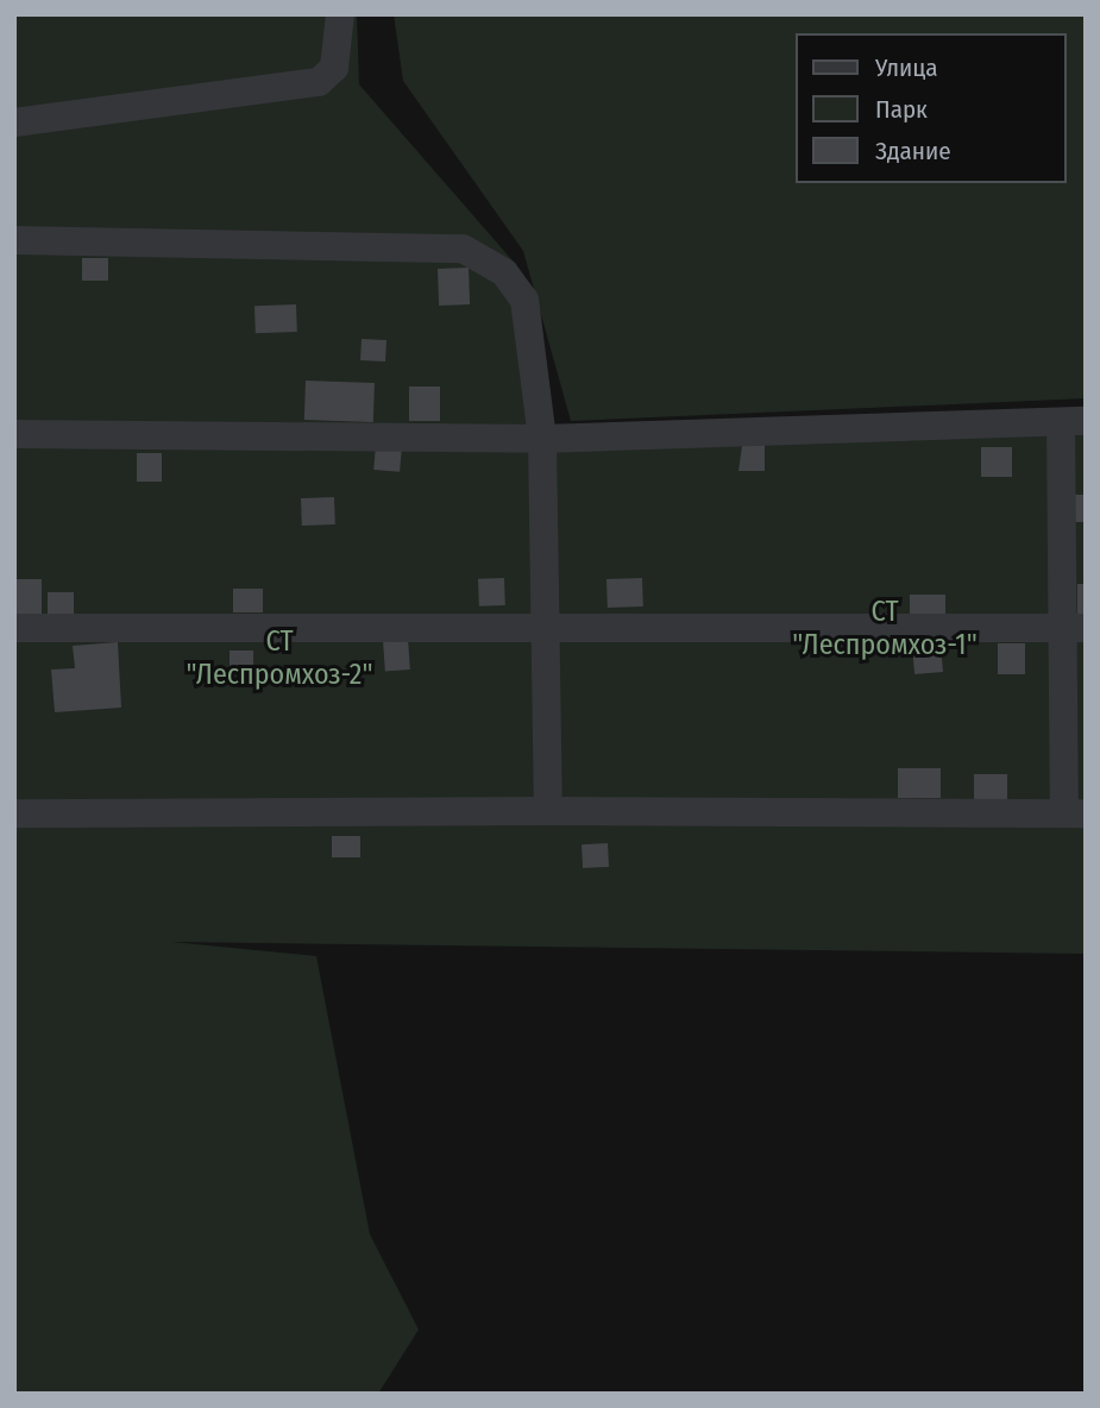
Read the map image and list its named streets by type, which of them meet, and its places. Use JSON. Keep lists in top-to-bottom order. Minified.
{"parks":["СТ \"Леспромхоз-1\"","СТ \"Леспромхоз-2\""],"legend":["Улица","Парк","Здание"]}
